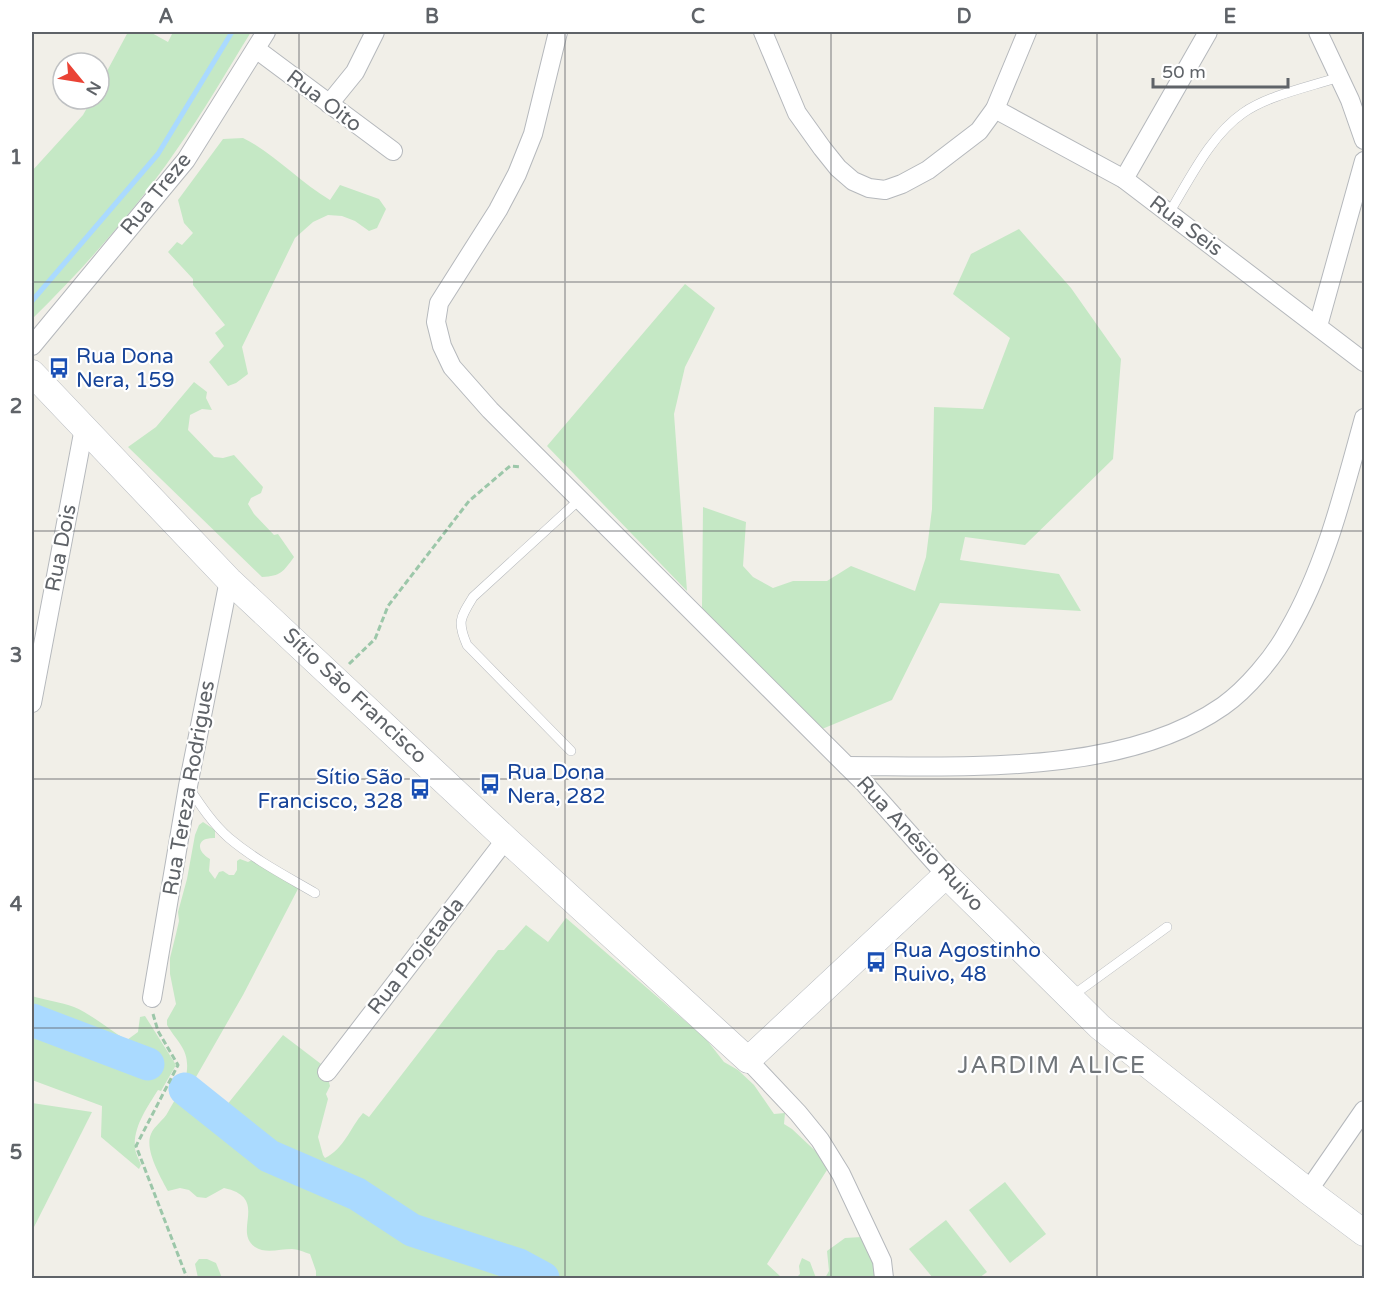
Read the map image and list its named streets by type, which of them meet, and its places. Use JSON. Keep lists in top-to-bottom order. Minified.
{"streets":{"street":["Rua Oito","Rua Treze","Rua Seis","Rua Dois","Sítio São Francisco","Rua Tereza Rodrigues","Rua Anésio Ruivo","Rua Projetada"]},"crossings":[["Rua Oito","Rua Treze"],["Rua Dois","Sítio São Francisco"],["Sítio São Francisco","Rua Tereza Rodrigues"],["Sítio São Francisco","Rua Projetada"]],"districts":["JARDIM ALICE"],"places":{"bus stop":["Rua Dona Nera, 159","Rua Dona Nera, 282","Sítio São Francisco, 328","Rua Agostinho Ruivo, 48"]},"scale_bar":"50 m","north":"bottom right","grid":{"columns":["A","B","C","D","E"],"rows":["1","2","3","4","5"]}}
